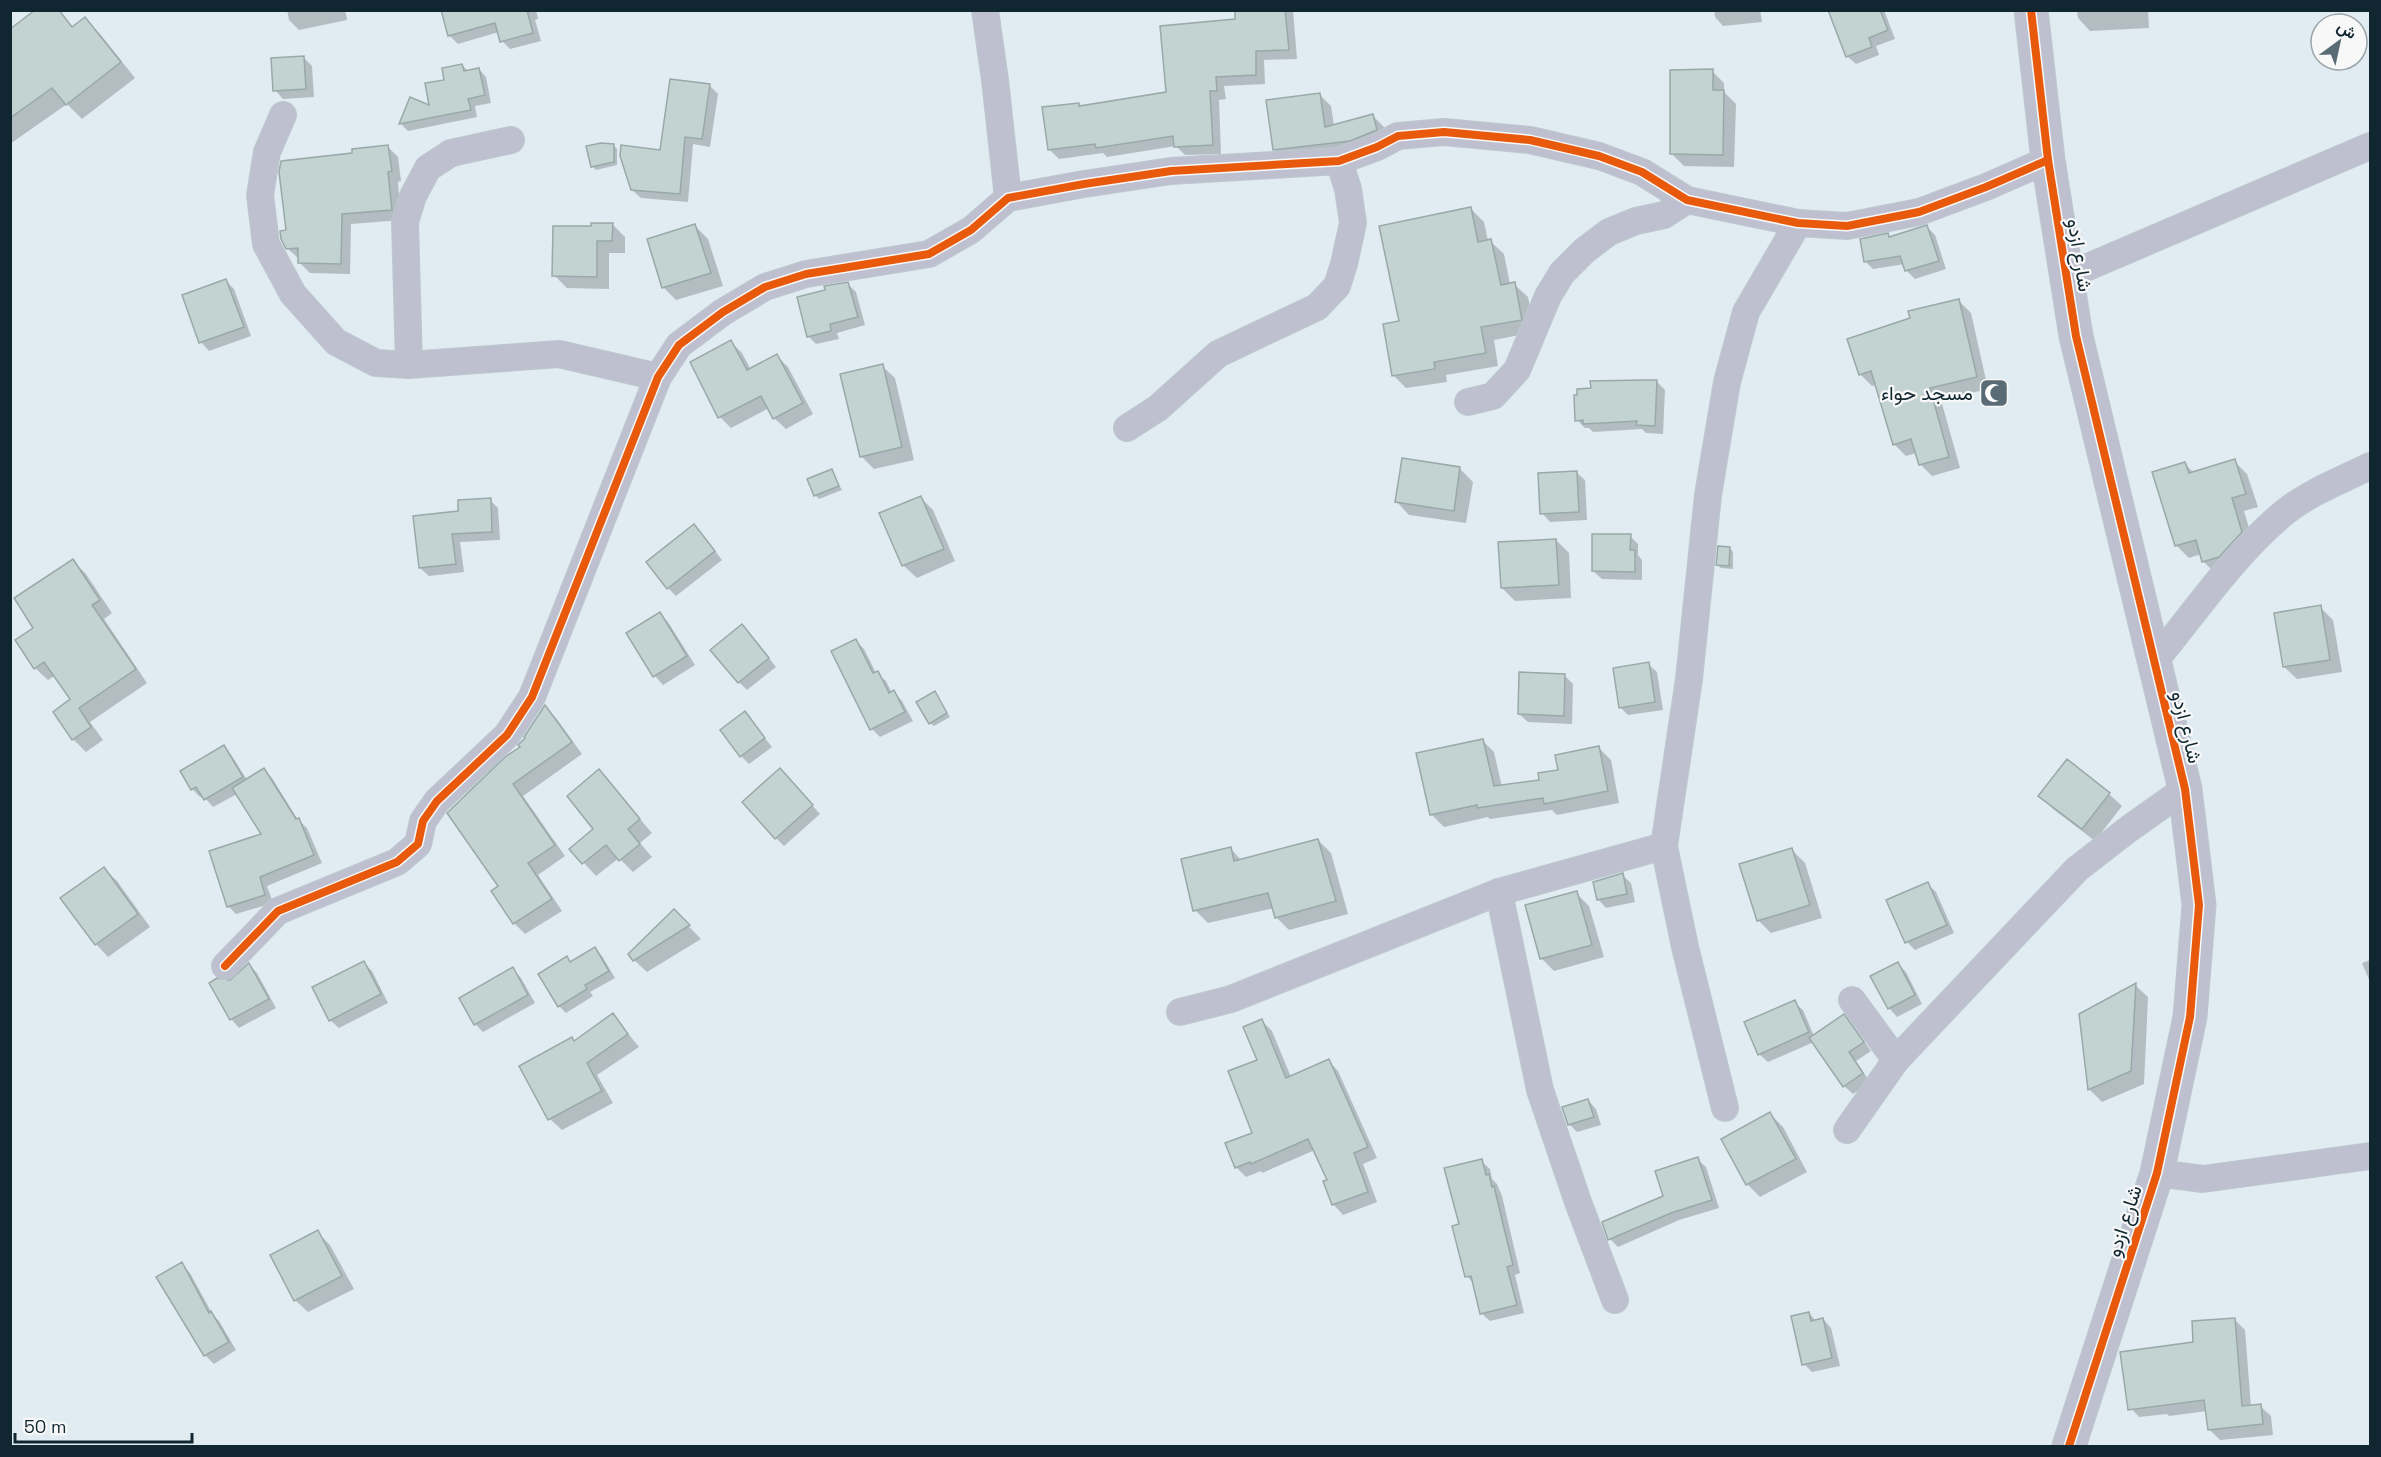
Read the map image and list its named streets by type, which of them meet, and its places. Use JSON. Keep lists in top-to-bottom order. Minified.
{"streets":{"street":["شارع ازدو"]},"places":{"mosque":["مسجد حواء"]},"scale_bar":"50 m","north":"top right"}
